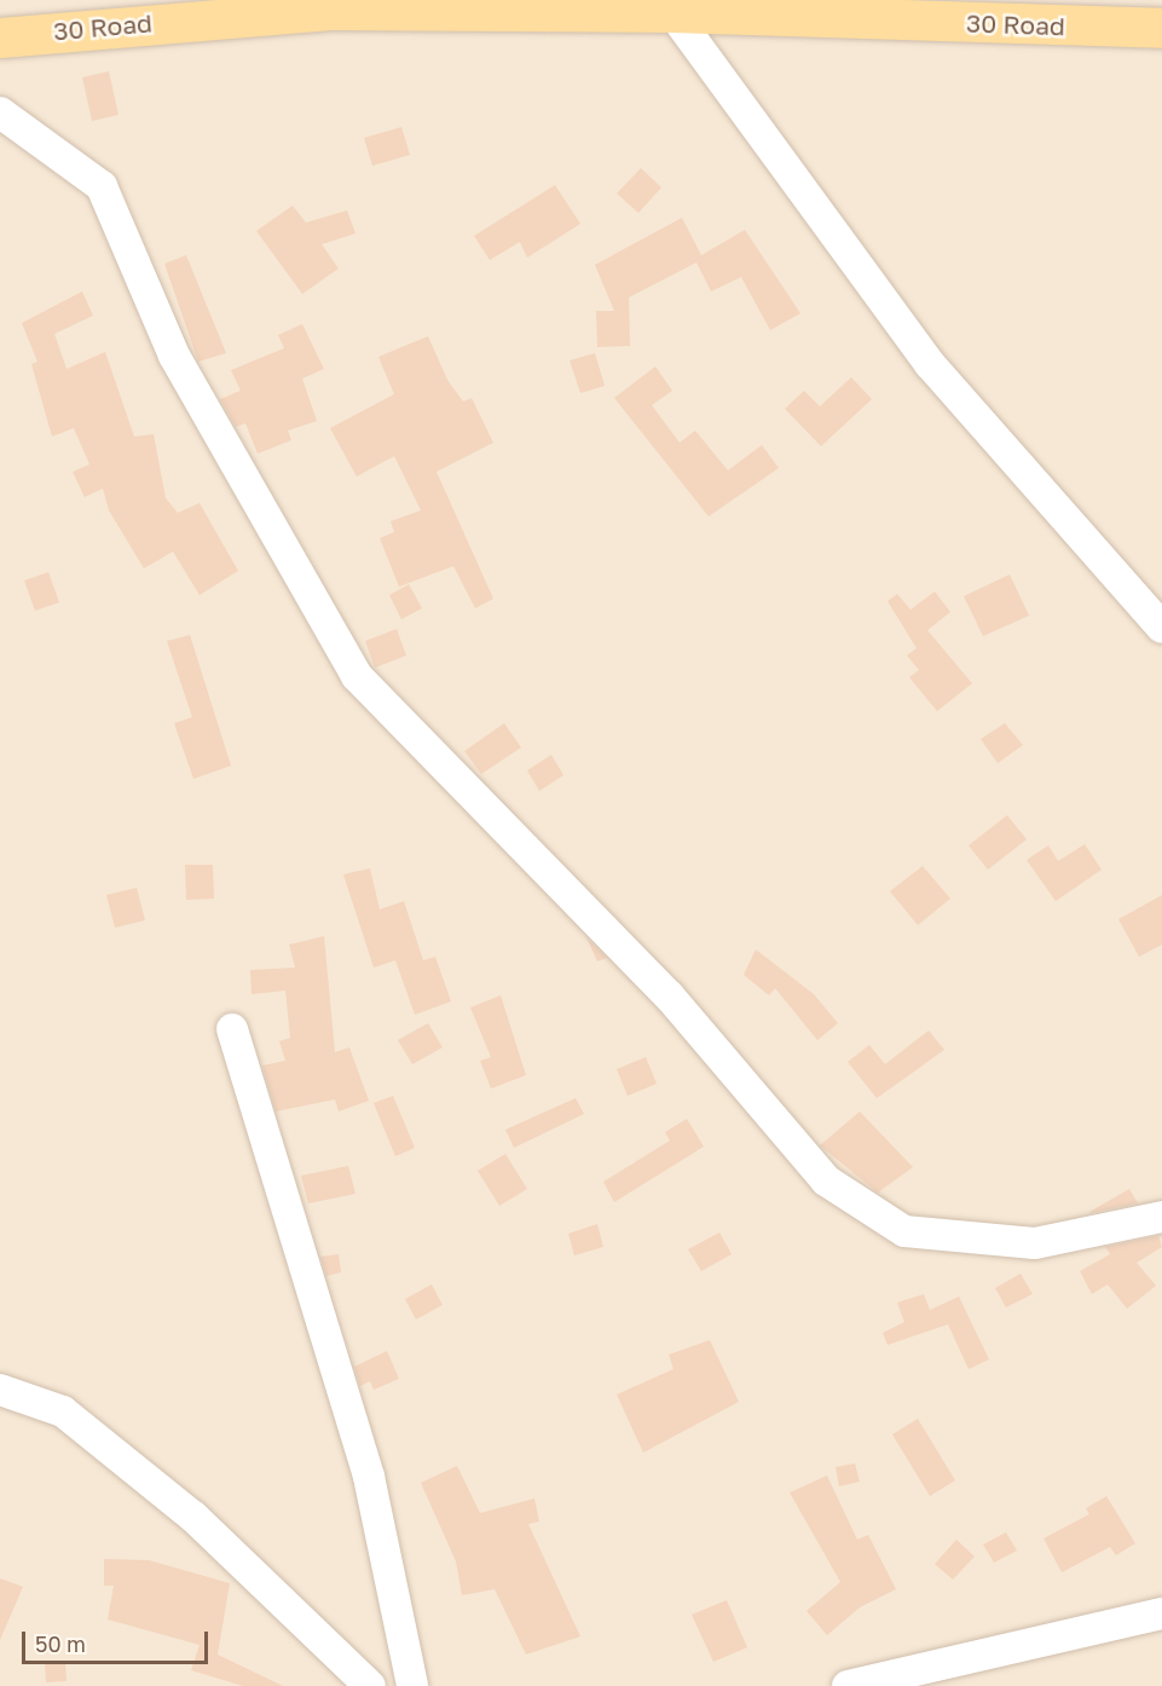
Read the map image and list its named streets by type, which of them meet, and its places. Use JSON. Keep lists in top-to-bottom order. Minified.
{"streets":{"main road":["30 Road"]},"scale_bar":"50 m"}
